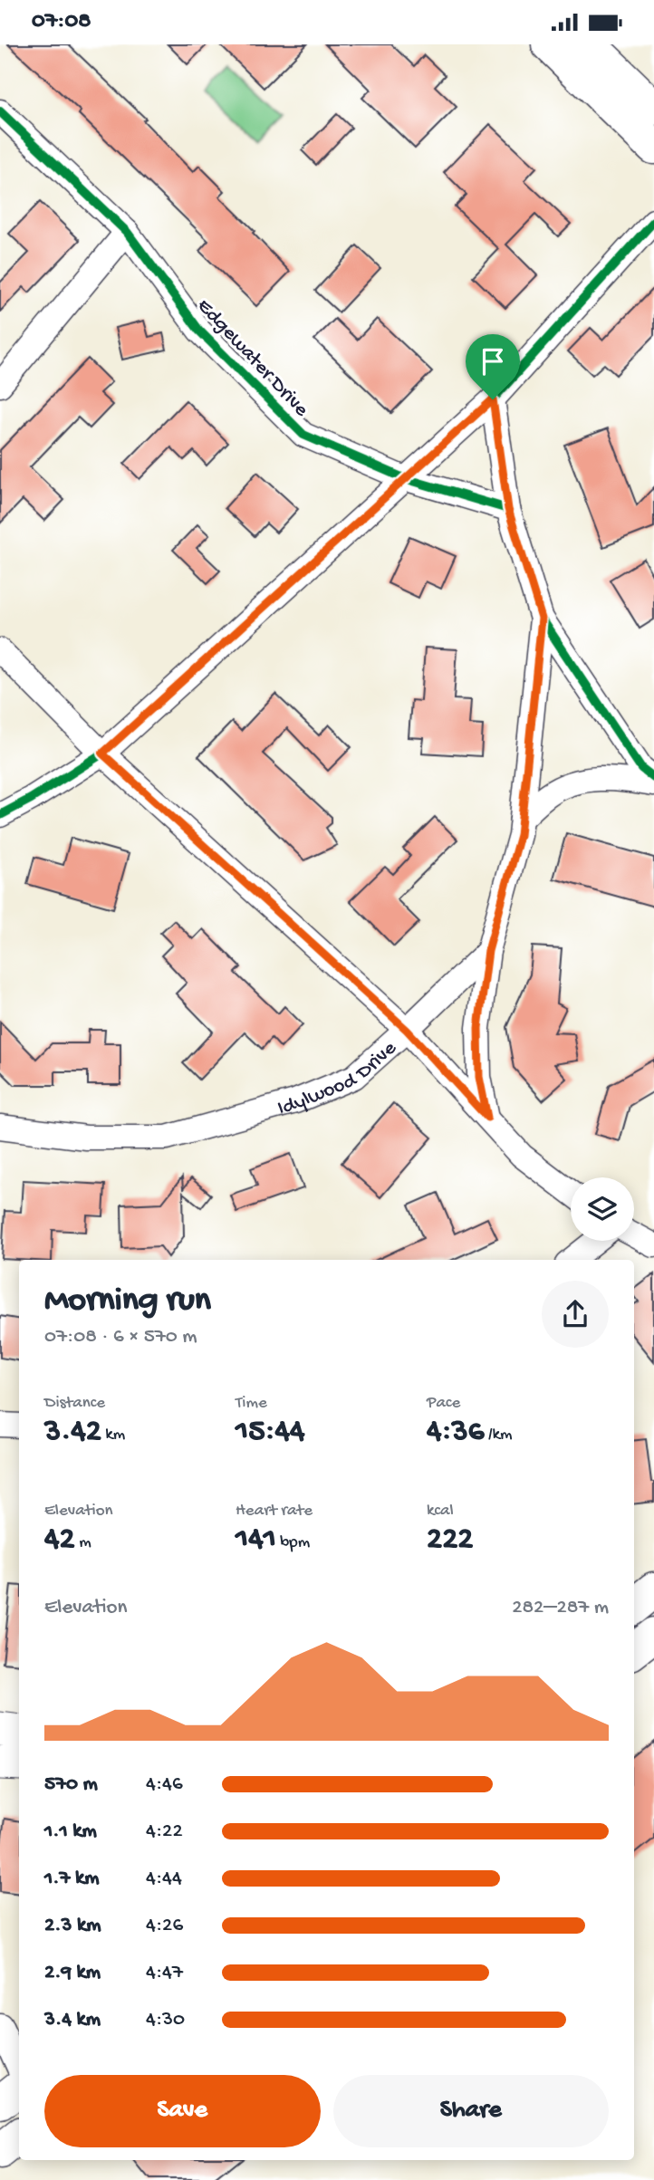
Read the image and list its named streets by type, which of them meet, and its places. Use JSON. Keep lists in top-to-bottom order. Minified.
{"streets":{"street":["Edgewater Drive","Idylwood Drive"]},"page":{"status":"07:08","heading":["Morning run","07:08 · 6 × 570 m"],"stats":[["Distance","3.42 km"],["Time","15:44"],["Pace","4:36 /km"],["Elevation","42 m"],["Heart rate","141 bpm"],["kcal","222"]],"chart":["Elevation","282–287 m"],"list":[{"name":"570 m","note":"4:46"},{"name":"1.1 km","note":"4:22"},{"name":"1.7 km","note":"4:44"},{"name":"2.3 km","note":"4:26"},{"name":"2.9 km","note":"4:47"},{"name":"3.4 km","note":"4:30"}],"buttons":["Save","Share"]}}
